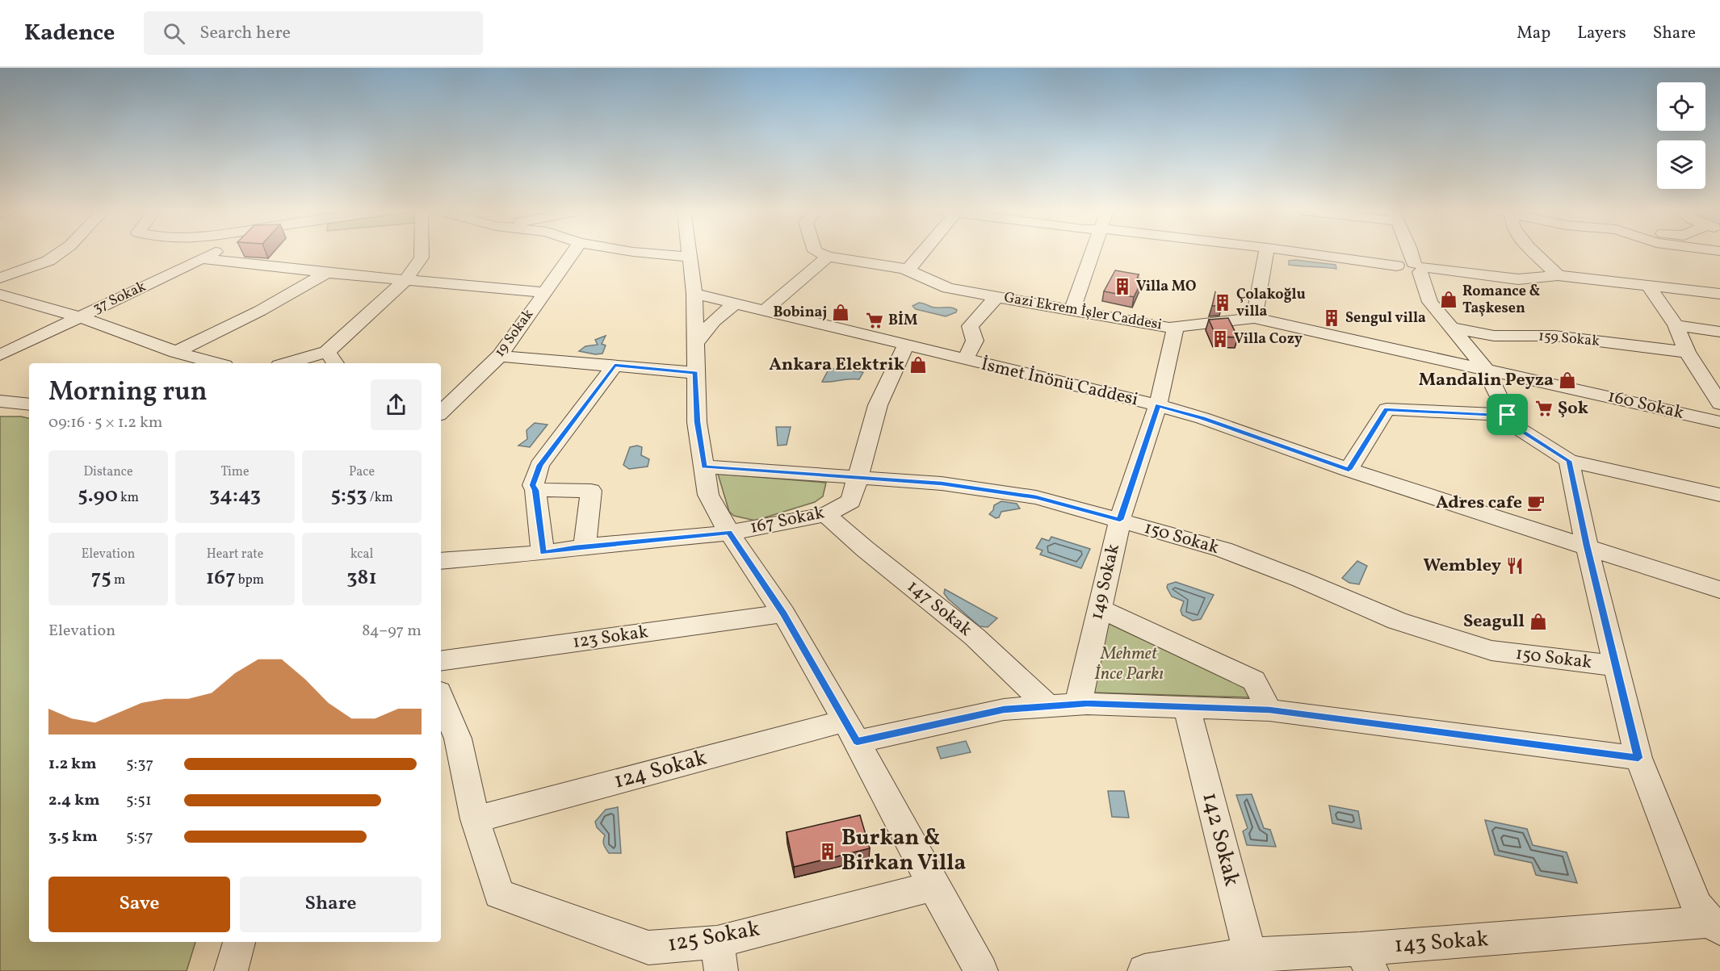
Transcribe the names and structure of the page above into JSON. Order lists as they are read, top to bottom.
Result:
{
  "streets": {
    "street": [
      "37 Sokak",
      "Gazi Ekrem İşler Caddesi",
      "19 Sokak",
      "159 Sokak",
      "İsmet İnönü Caddesi",
      "160 Sokak",
      "167 Sokak",
      "150 Sokak",
      "149 Sokak",
      "147 Sokak",
      "123 Sokak",
      "124 Sokak",
      "142 Sokak",
      "125 Sokak",
      "143 Sokak"
    ]
  },
  "crossings": [
    ["Gazi Ekrem İşler Caddesi", "160 Sokak"],
    ["Gazi Ekrem İşler Caddesi", "149 Sokak"],
    ["İsmet İnönü Caddesi", "167 Sokak"],
    ["İsmet İnönü Caddesi", "149 Sokak"],
    ["167 Sokak", "150 Sokak"],
    ["167 Sokak", "147 Sokak"],
    ["150 Sokak", "149 Sokak"],
    ["149 Sokak", "124 Sokak"],
    ["147 Sokak", "124 Sokak"],
    ["124 Sokak", "142 Sokak"],
    ["124 Sokak", "125 Sokak"],
    ["142 Sokak", "143 Sokak"]
  ],
  "parks": ["Mehmet İnce Parkı"],
  "places": {
    "building": [
      "Villa MO",
      "Çolakoğlu villa",
      "Sengul villa",
      "Villa Cozy",
      "Burkan & Birkan Villa"
    ],
    "shop": [
      "Romance & Taşkesen",
      "Bobinaj",
      "Ankara Elektrik",
      "Mandalin Peyza",
      "Seagull"
    ],
    "supermarket": ["BİM", "Şok"],
    "cafe": ["Adres cafe"],
    "restaurant": ["Wembley"]
  },
  "page": {
    "header": "Kadence",
    "search": "Search here",
    "nav": ["Map", "Layers", "Share"],
    "heading": ["Morning run", "09:16 · 5 × 1.2 km"],
    "stats": [
      ["Distance", "5.90 km"],
      ["Time", "34:43"],
      ["Pace", "5:53 /km"],
      ["Elevation", "75 m"],
      ["Heart rate", "167 bpm"],
      ["kcal", "381"]
    ],
    "chart": ["Elevation", "84–97 m"],
    "list": [
      {
        "name": "1.2 km",
        "note": "5:37"
      },
      {
        "name": "2.4 km",
        "note": "5:51"
      },
      {
        "name": "3.5 km",
        "note": "5:57"
      }
    ],
    "buttons": ["Save", "Share"]
  }
}
